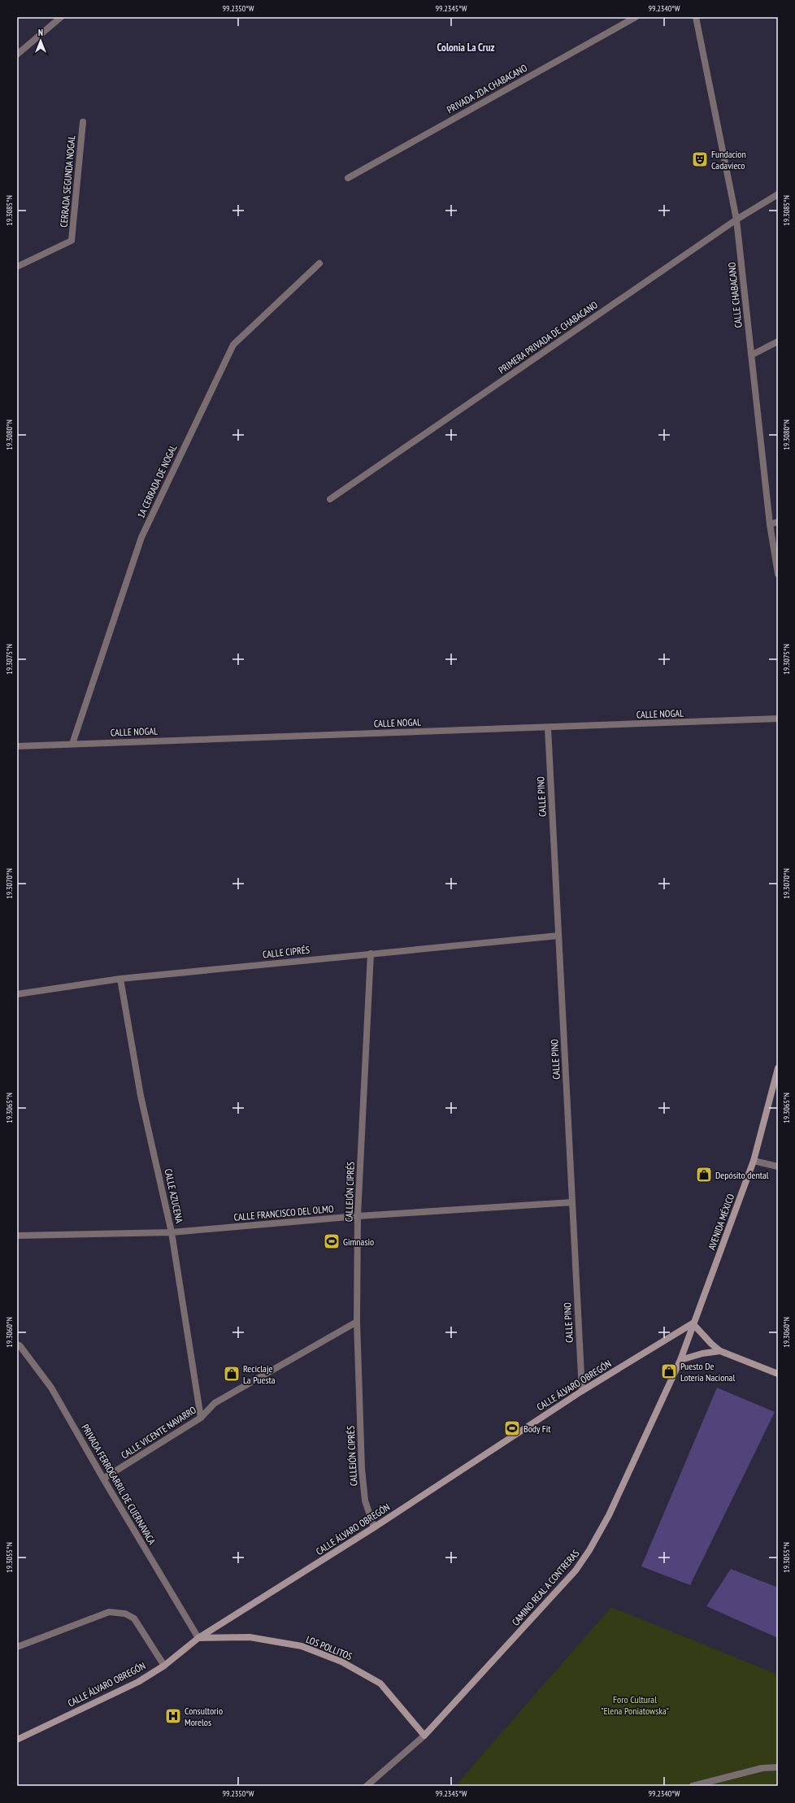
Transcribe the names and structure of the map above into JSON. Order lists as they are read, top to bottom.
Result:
{
  "streets": {
    "street": [
      "PRIVADA 2DA CHABACANO",
      "CERRADA SEGUNDA NOGAL",
      "CALLE CHABACANO",
      "PRIMERA PRIVADA DE CHABACANO",
      "1A CERRADA DE NOGAL",
      "CALLE NOGAL",
      "CALLE PINO",
      "CALLE CIPRÉS",
      "CALLEJÓN CIPRÉS",
      "CALLE AZUCENA",
      "CALLE FRANCISCO DEL OLMO",
      "AVENIDA MÉXICO",
      "CALLE ÁLVARO OBREGÓN",
      "CALLE VICENTE NAVARRO",
      "PRIVADA FERROCARRIL DE CUERNAVACA",
      "CAMINO REAL A CONTRERAS",
      "LOS POLLITOS"
    ]
  },
  "crossings": [
    ["CALLE CHABACANO", "PRIMERA PRIVADA DE CHABACANO"],
    ["1A CERRADA DE NOGAL", "CALLE NOGAL"],
    ["CALLE NOGAL", "CALLE PINO"],
    ["CALLE PINO", "CALLE CIPRÉS"],
    ["CALLE PINO", "CALLE FRANCISCO DEL OLMO"],
    ["CALLE PINO", "CALLE ÁLVARO OBREGÓN"],
    ["CALLE CIPRÉS", "CALLEJÓN CIPRÉS"],
    ["CALLE CIPRÉS", "CALLE AZUCENA"],
    ["CALLEJÓN CIPRÉS", "CALLE FRANCISCO DEL OLMO"],
    ["CALLEJÓN CIPRÉS", "CALLE ÁLVARO OBREGÓN"],
    ["CALLEJÓN CIPRÉS", "CALLE VICENTE NAVARRO"],
    ["CALLE AZUCENA", "CALLE FRANCISCO DEL OLMO"],
    ["CALLE AZUCENA", "CALLE VICENTE NAVARRO"],
    ["AVENIDA MÉXICO", "CALLE ÁLVARO OBREGÓN"],
    ["AVENIDA MÉXICO", "CAMINO REAL A CONTRERAS"],
    ["CALLE ÁLVARO OBREGÓN", "PRIVADA FERROCARRIL DE CUERNAVACA"],
    ["CALLE ÁLVARO OBREGÓN", "CAMINO REAL A CONTRERAS"],
    ["CALLE ÁLVARO OBREGÓN", "LOS POLLITOS"],
    ["CALLE VICENTE NAVARRO", "PRIVADA FERROCARRIL DE CUERNAVACA"],
    ["PRIVADA FERROCARRIL DE CUERNAVACA", "LOS POLLITOS"],
    ["CAMINO REAL A CONTRERAS", "LOS POLLITOS"]
  ],
  "districts": ["Colonia La Cruz"],
  "parks": ["Foro Cultural \"Elena Poniatowska\""],
  "places": {
    "theatre": ["Fundacion Cadavieco"],
    "shop": ["Depósito dental", "Puesto De Loteria Nacional", "Reciclaje La Puesta"],
    "sports": ["Gimnasio", "Body Fit"],
    "hospital": ["Consultorio Morelos"]
  },
  "north": "top",
  "coordinates": [
    "99.2350°W",
    "99.2345°W",
    "99.2340°W",
    "19.3085°N",
    "19.3080°N",
    "19.3075°N",
    "19.3070°N",
    "19.3065°N",
    "19.3060°N",
    "19.3055°N"
  ]
}
